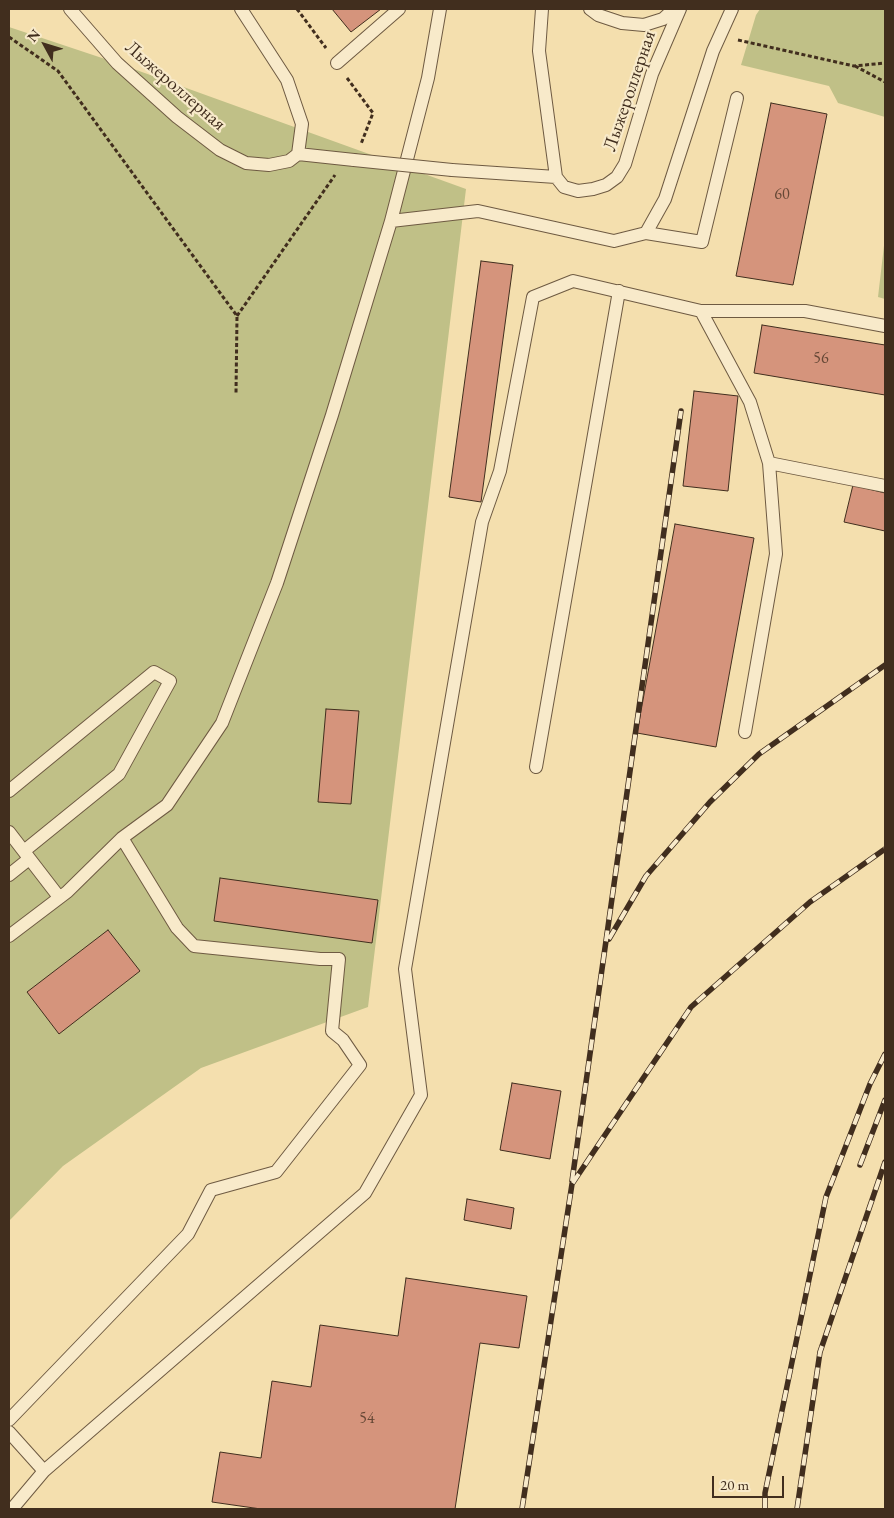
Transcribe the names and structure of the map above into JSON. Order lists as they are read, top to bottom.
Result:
{
  "streets": {
    "lane": ["Лыжероллерная"]
  },
  "house_numbers": ["60", "56", "54"],
  "scale_bar": "20 m",
  "north": "top left"
}
